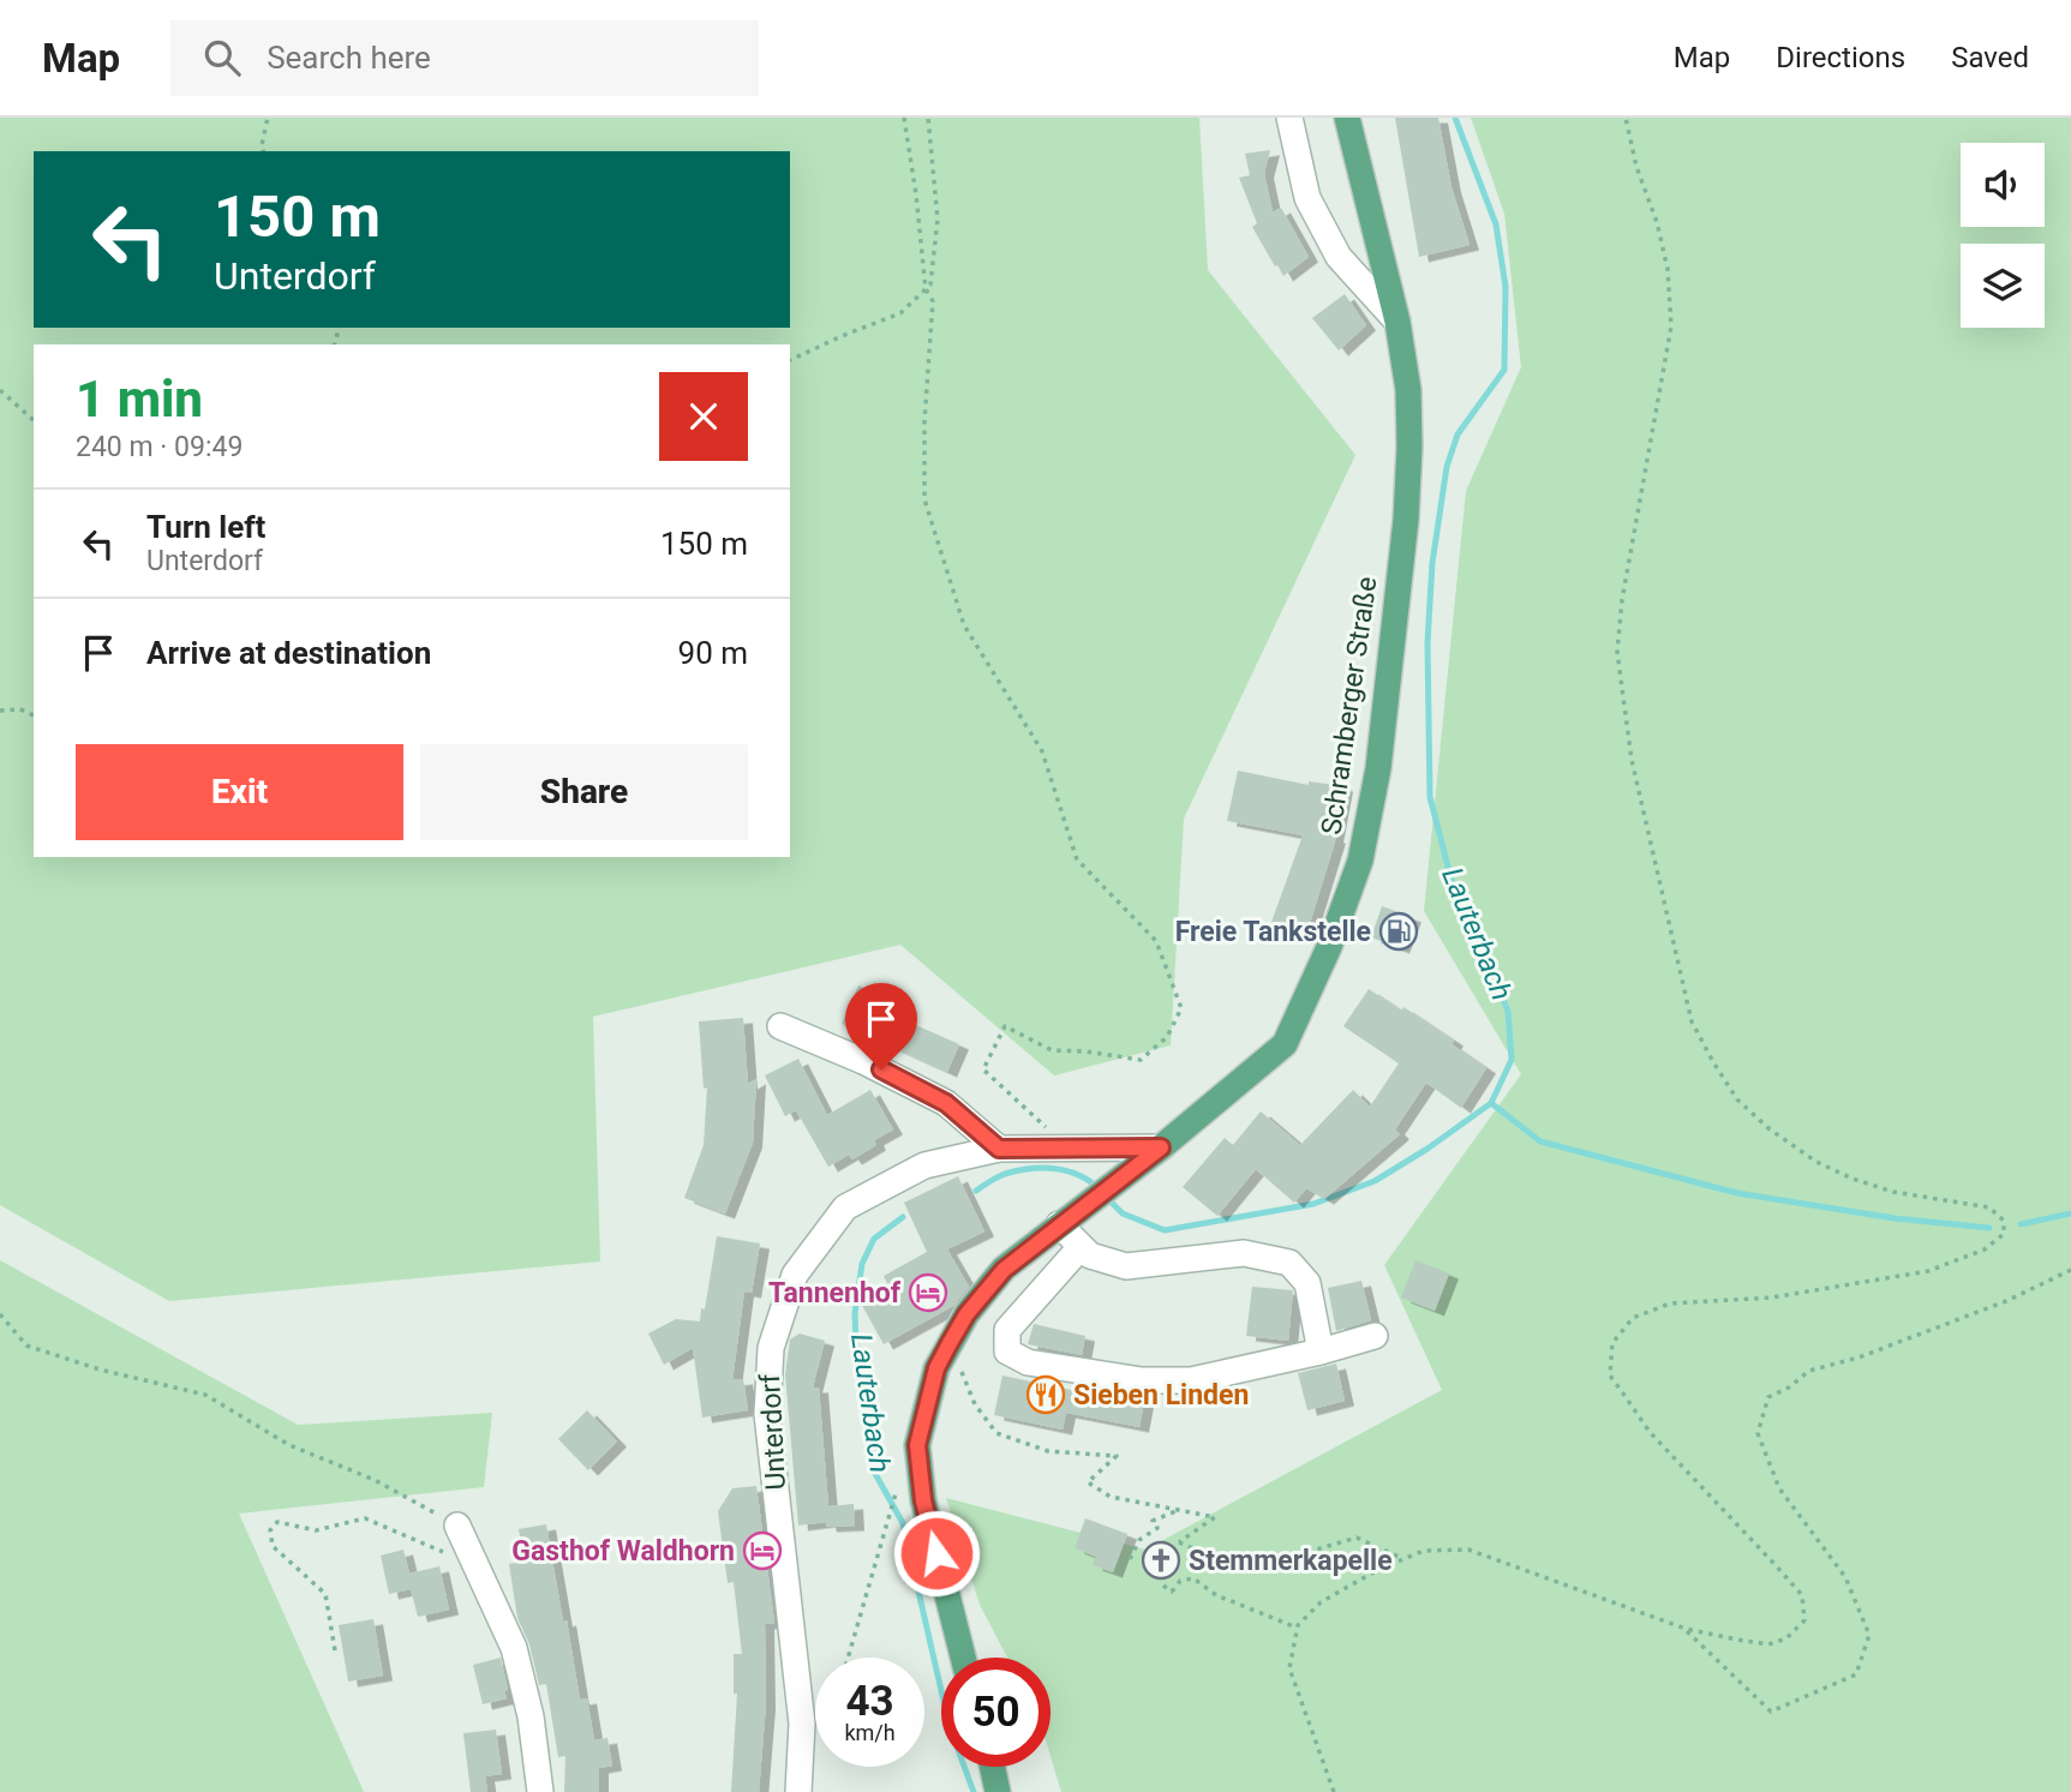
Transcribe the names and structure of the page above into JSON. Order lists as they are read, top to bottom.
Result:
{
  "streets": {
    "main road": ["Schramberger Straße"],
    "street": ["Unterdorf"]
  },
  "crossings": [
    ["Schramberger Straße", "Unterdorf"]
  ],
  "water": ["Lauterbach"],
  "places": {
    "fuel station": ["Freie Tankstelle"],
    "hotel": ["Tannenhof", "Gasthof Waldhorn"],
    "restaurant": ["Sieben Linden"],
    "church": ["Stemmerkapelle"]
  },
  "page": {
    "header": "Map",
    "search": "Search here",
    "nav": ["Map", "Directions", "Saved"],
    "turn": ["150 m", "Unterdorf"],
    "heading": ["1 min", "240 m · 09:49"],
    "list": [
      {
        "name": "Turn left",
        "note": "Unterdorf",
        "value": "150 m"
      },
      {
        "name": "Arrive at destination",
        "value": "90 m"
      }
    ],
    "buttons": ["Exit", "Share"],
    "speed": "43 km/h",
    "limit": "50"
  }
}
